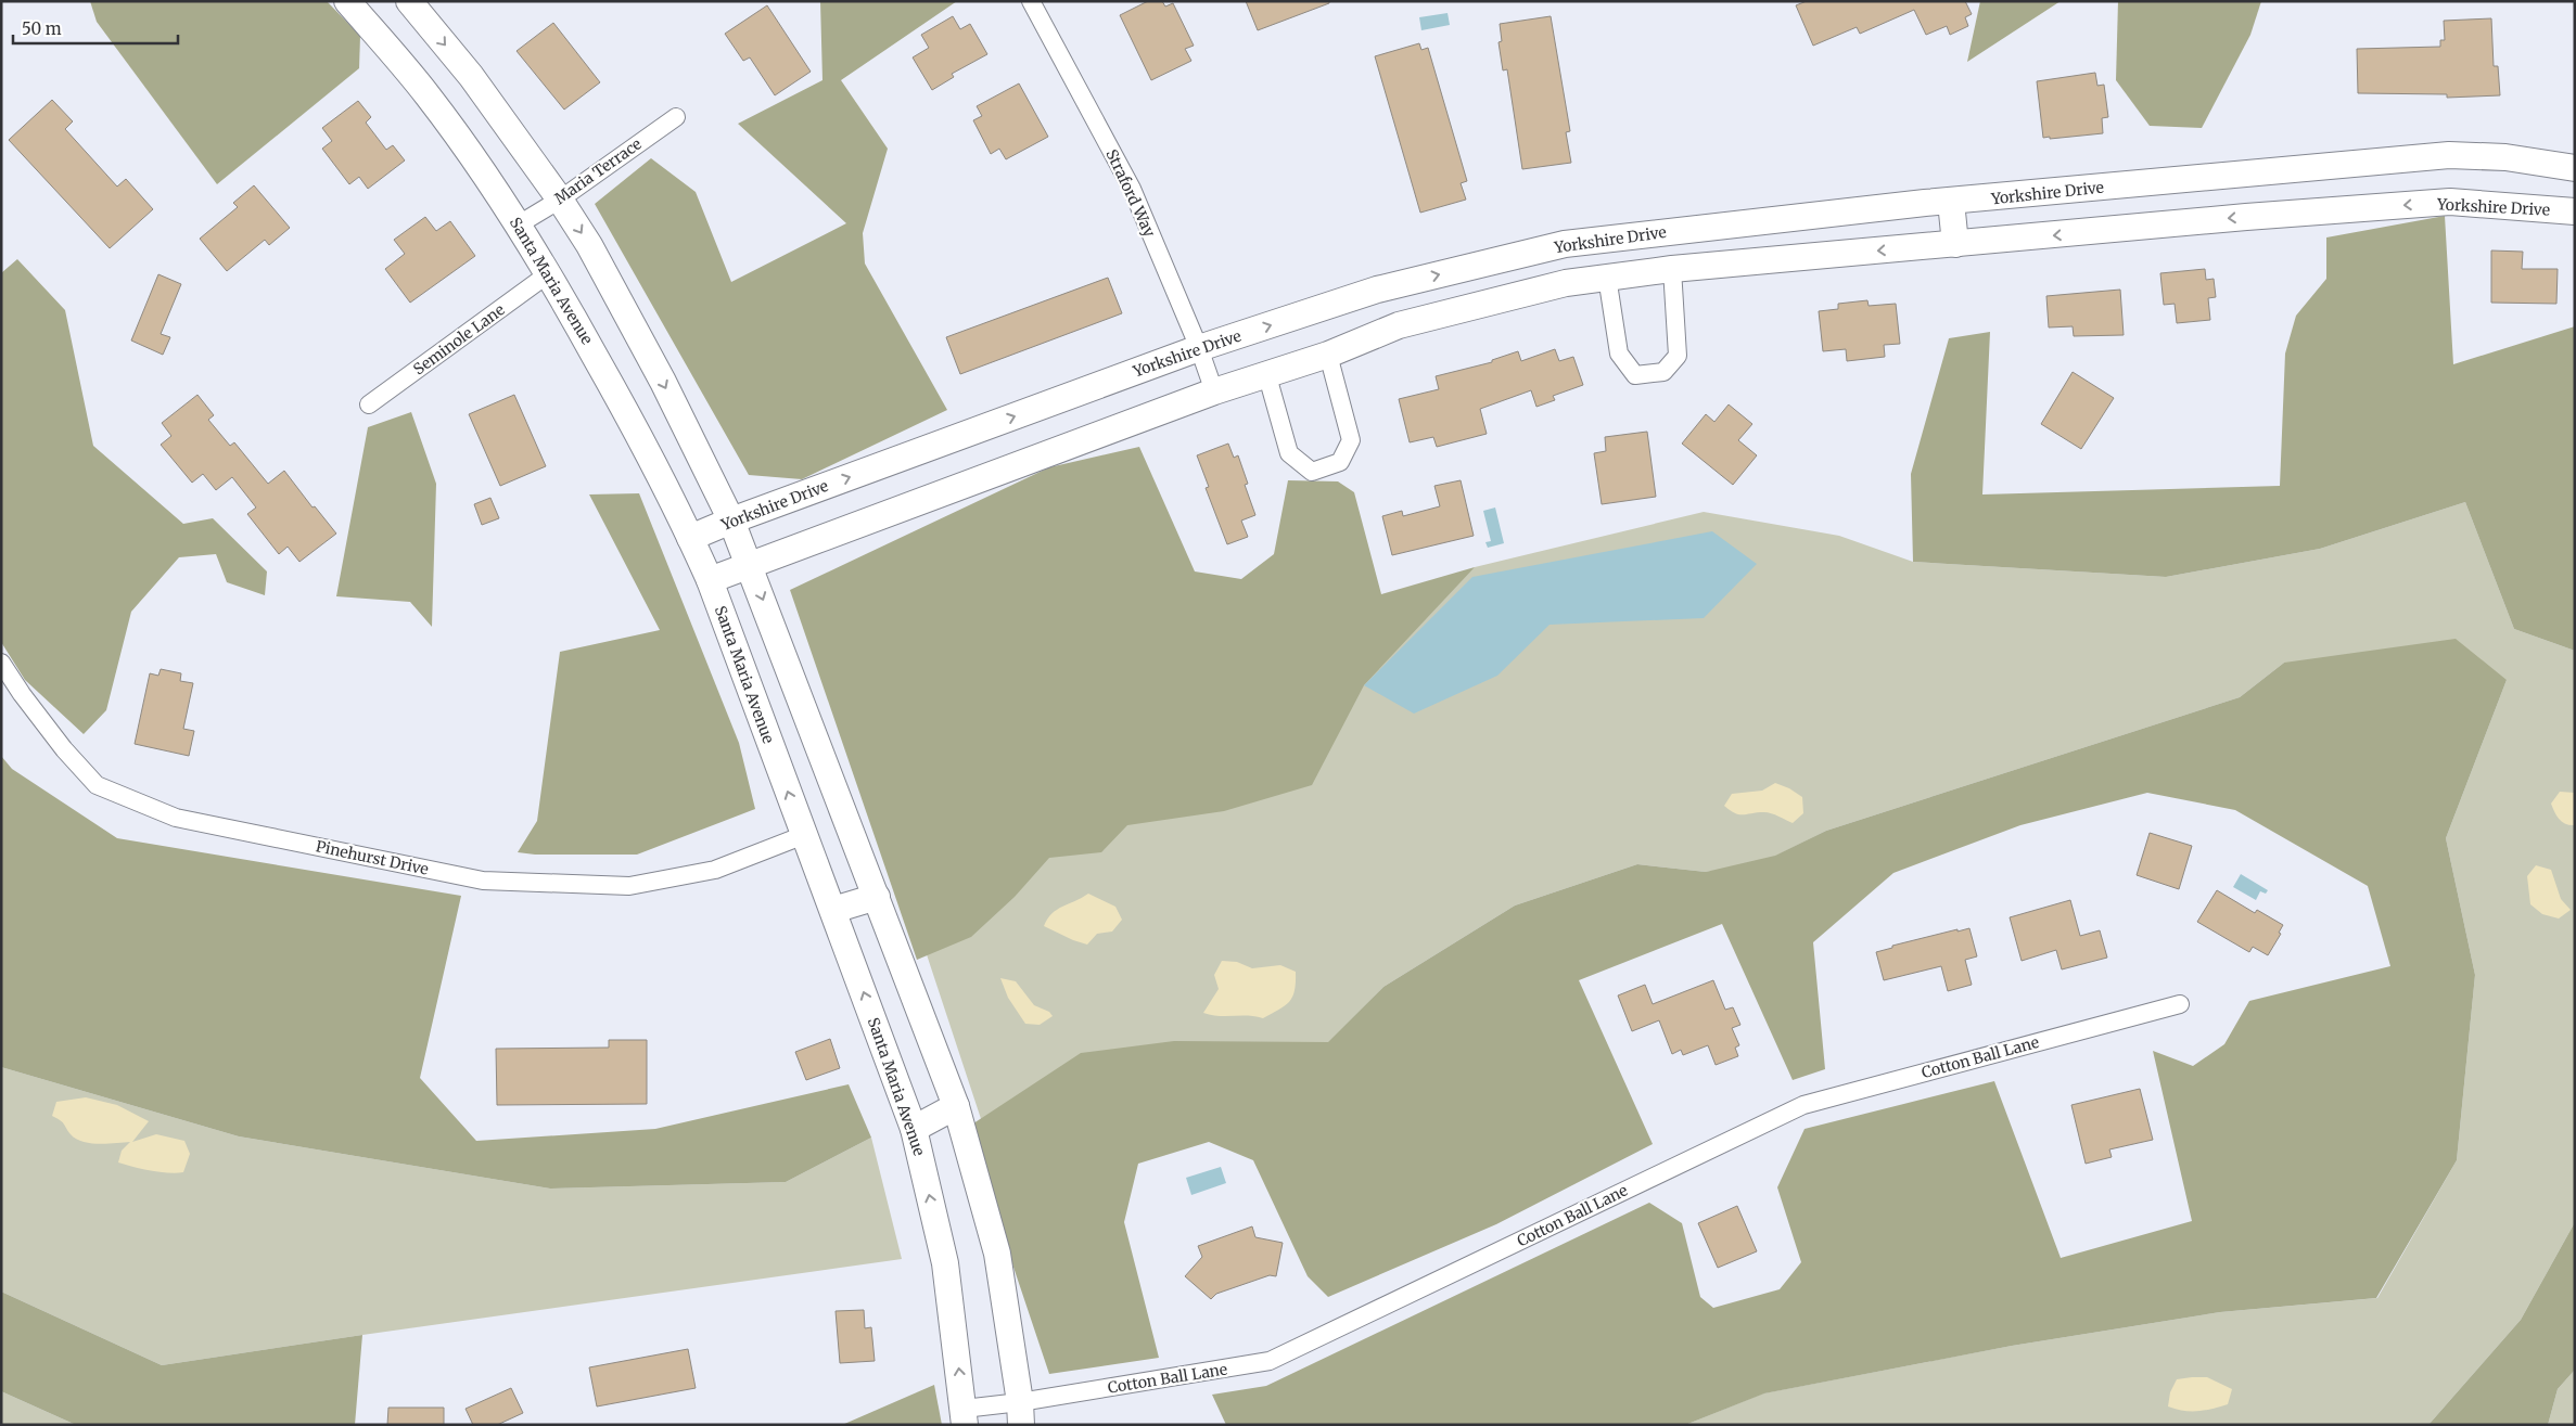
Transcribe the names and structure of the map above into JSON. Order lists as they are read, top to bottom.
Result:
{
  "streets": {
    "street": [
      "Maria Terrace",
      "Straford Way",
      "Yorkshire Drive",
      "Santa Maria Avenue",
      "Seminole Lane",
      "Pinehurst Drive",
      "Cotton Ball Lane"
    ]
  },
  "crossings": [
    ["Maria Terrace", "Santa Maria Avenue"],
    ["Straford Way", "Yorkshire Drive"],
    ["Yorkshire Drive", "Santa Maria Avenue"],
    ["Santa Maria Avenue", "Seminole Lane"],
    ["Santa Maria Avenue", "Pinehurst Drive"],
    ["Santa Maria Avenue", "Cotton Ball Lane"]
  ],
  "scale_bar": "50 m"
}
